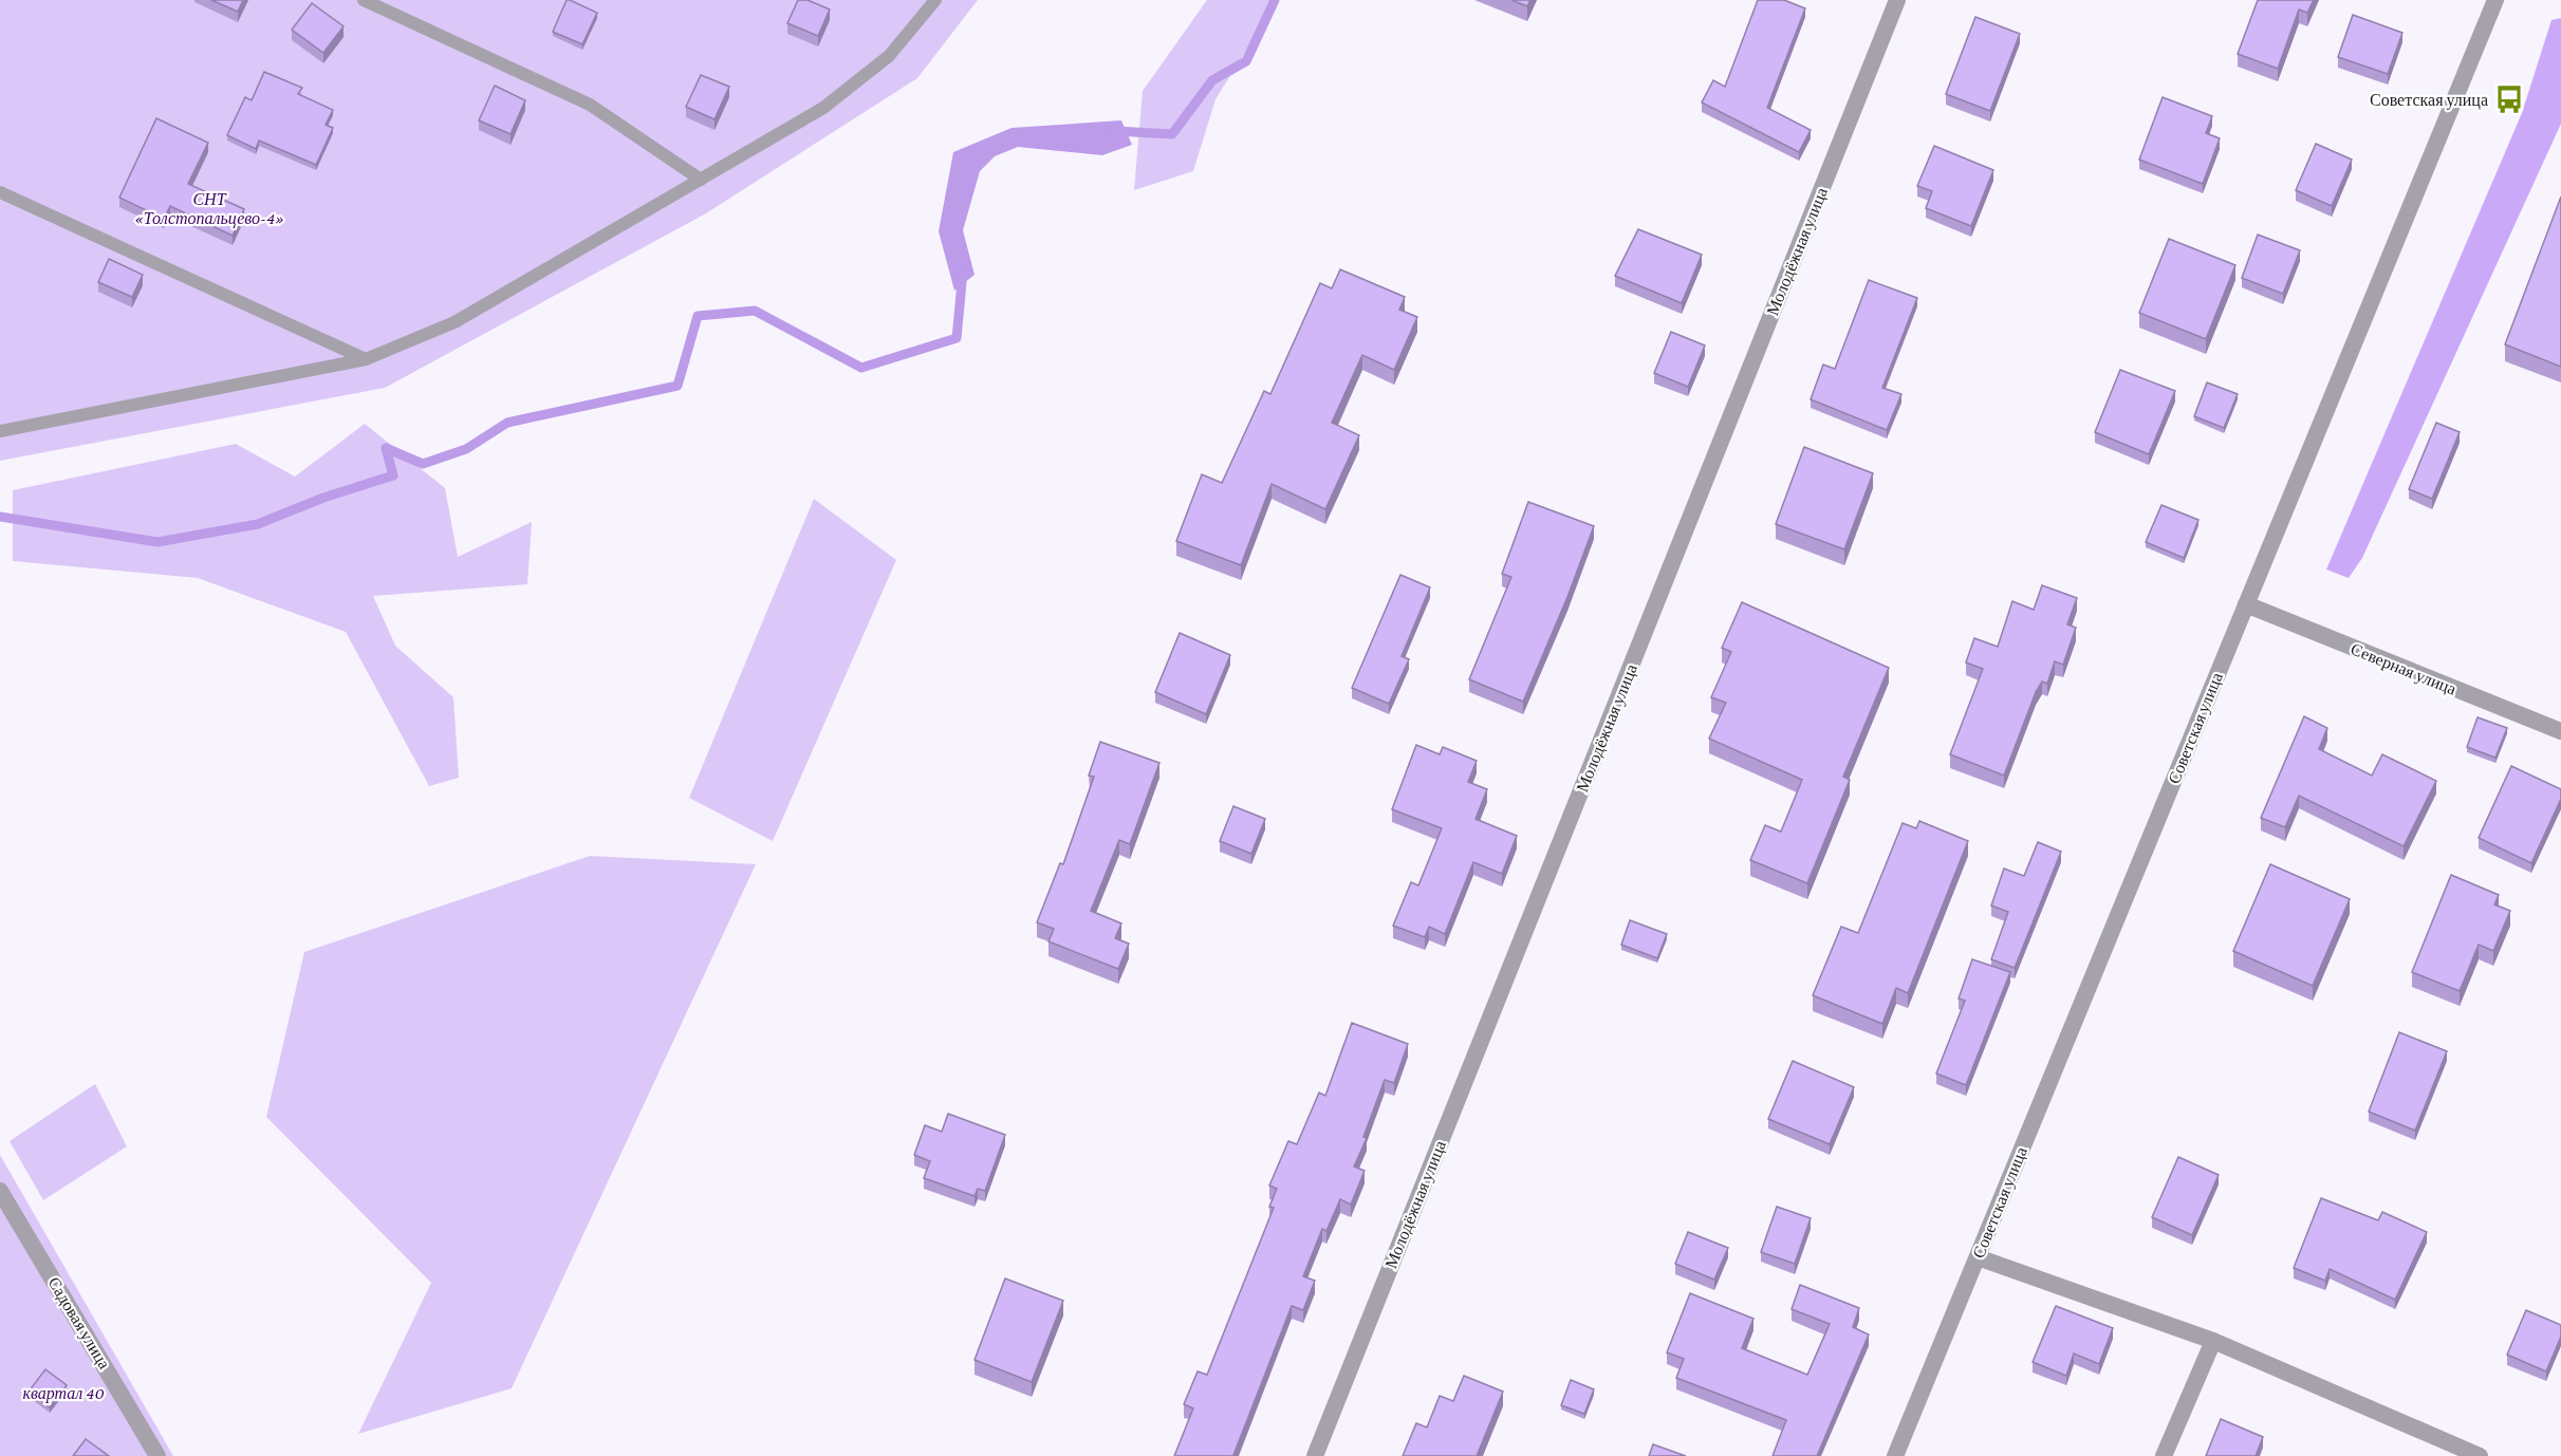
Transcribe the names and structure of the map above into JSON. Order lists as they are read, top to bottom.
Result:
{
  "streets": {
    "street": [
      "Молодёжная улица",
      "Северная улица",
      "Советская улица",
      "Садовая улица"
    ]
  },
  "crossings": [
    ["Северная улица", "Советская улица"]
  ],
  "parks": ["СНТ «Толстопальцево-4»", "квартал 40"],
  "places": {
    "bus stop": ["Советская улица"]
  }
}
